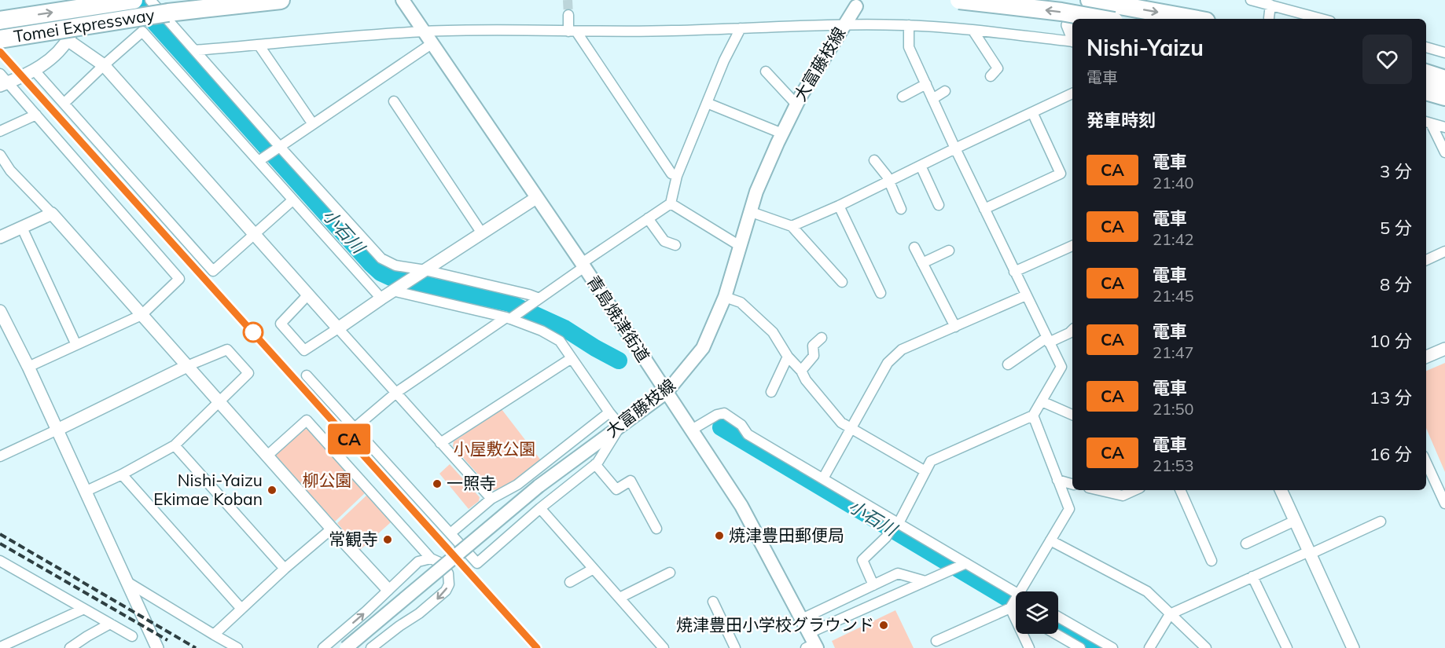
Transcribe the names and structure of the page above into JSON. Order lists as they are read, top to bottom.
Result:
{
  "streets": {
    "highway": ["Tomei Expressway"],
    "main road": ["大富藤枝線", "青島焼津街道"]
  },
  "crossings": [
    ["大富藤枝線", "青島焼津街道"]
  ],
  "water": ["小石川"],
  "parks": ["小屋敷公園", "柳公園"],
  "places": [
    "一照寺",
    "Nishi-Yaizu Ekimae Koban",
    "焼津豊田郵便局",
    "常観寺",
    "焼津豊田小学校グラウンド"
  ],
  "page": {
    "on_map": "CA",
    "heading": [
      ["Nishi-Yaizu", "電車"],
      "発車時刻"
    ],
    "list": [
      {
        "mark": "CA",
        "name": "電車",
        "note": "21:40",
        "value": "3 分"
      },
      {
        "mark": "CA",
        "name": "電車",
        "note": "21:42",
        "value": "5 分"
      },
      {
        "mark": "CA",
        "name": "電車",
        "note": "21:45",
        "value": "8 分"
      },
      {
        "mark": "CA",
        "name": "電車",
        "note": "21:47",
        "value": "10 分"
      },
      {
        "mark": "CA",
        "name": "電車",
        "note": "21:50",
        "value": "13 分"
      },
      {
        "mark": "CA",
        "name": "電車",
        "note": "21:53",
        "value": "16 分"
      }
    ]
  }
}
